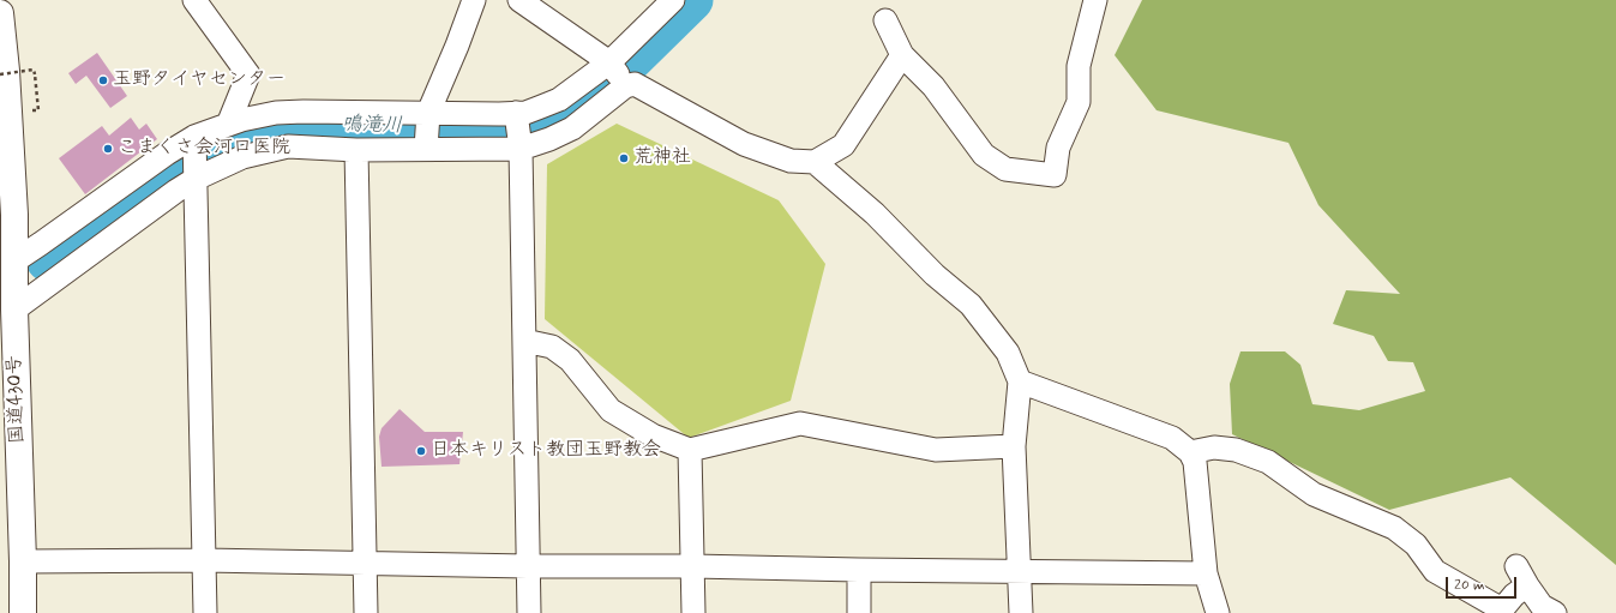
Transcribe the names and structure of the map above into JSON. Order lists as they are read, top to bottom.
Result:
{
  "streets": {
    "highway": ["国道430号"]
  },
  "water": ["鳴滝川"],
  "places": [
    "玉野タイヤセンター",
    "こまくさ会河口医院",
    "荒神社",
    "日本キリスト教団玉野教会"
  ],
  "scale_bar": "20 m"
}
